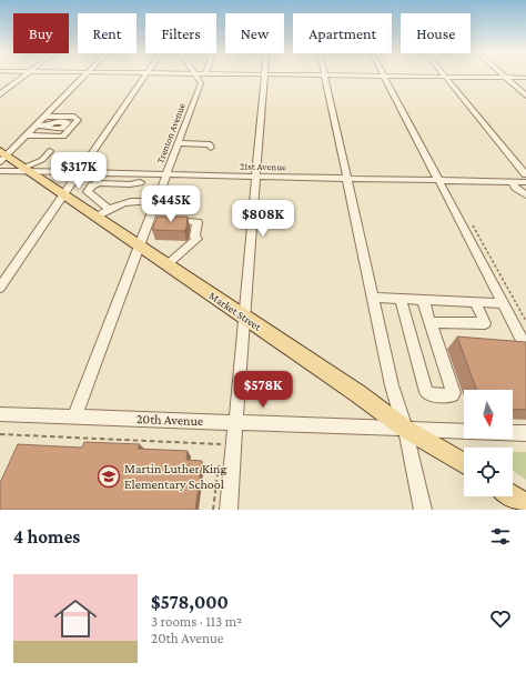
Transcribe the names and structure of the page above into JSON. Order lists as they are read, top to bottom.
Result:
{
  "streets": {
    "main road": ["Market Street"],
    "street": ["Trenton Avenue", "21st Avenue", "20th Avenue"]
  },
  "crossings": [
    ["Trenton Avenue", "21st Avenue"],
    ["Trenton Avenue", "Market Street"],
    ["Trenton Avenue", "20th Avenue"],
    ["21st Avenue", "Market Street"],
    ["Market Street", "20th Avenue"]
  ],
  "places": {
    "school or university": ["Martin Luther King Elementary School"]
  },
  "north": "bottom",
  "page": {
    "chip": [
      "Buy",
      "Rent",
      "Filters",
      "New",
      "Apartment",
      "House"
    ],
    "price": [
      "$317K",
      "$445K",
      "$808K",
      "$578K"
    ],
    "heading": "4 homes",
    "list": [
      {
        "name": "$578,000",
        "note": "3 rooms · 113 m² · 20th Avenue"
      }
    ]
  }
}
